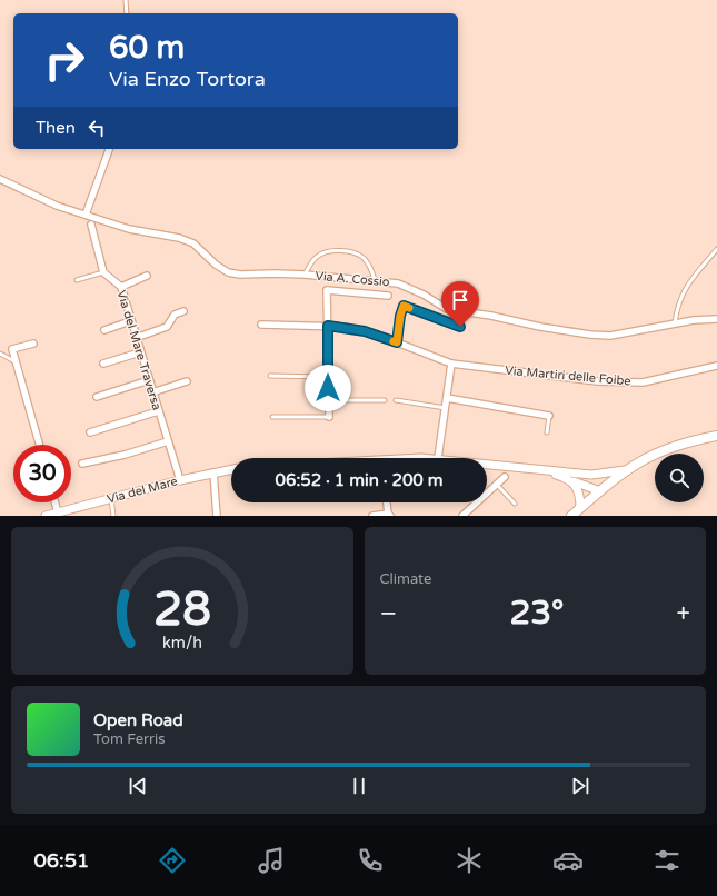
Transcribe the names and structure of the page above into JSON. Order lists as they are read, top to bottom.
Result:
{
  "streets": {
    "street": [
      "Via A. Cossio",
      "Via del Mare Traversa",
      "Via Martiri delle Foibe",
      "Via del Mare"
    ]
  },
  "crossings": [
    ["Via del Mare Traversa", "Via del Mare"]
  ],
  "page": {
    "turn": ["60 m", "Via Enzo Tortora"],
    "then": "Then",
    "limit": "30",
    "trip": "06:52 · 1 min · 200 m",
    "tile": "Climate",
    "heat": ["−", "23°", "+"],
    "song": ["Open Road", "Tom Ferris"],
    "tabs": "06:51",
    "gauge": ["28", "km/h"]
  }
}
